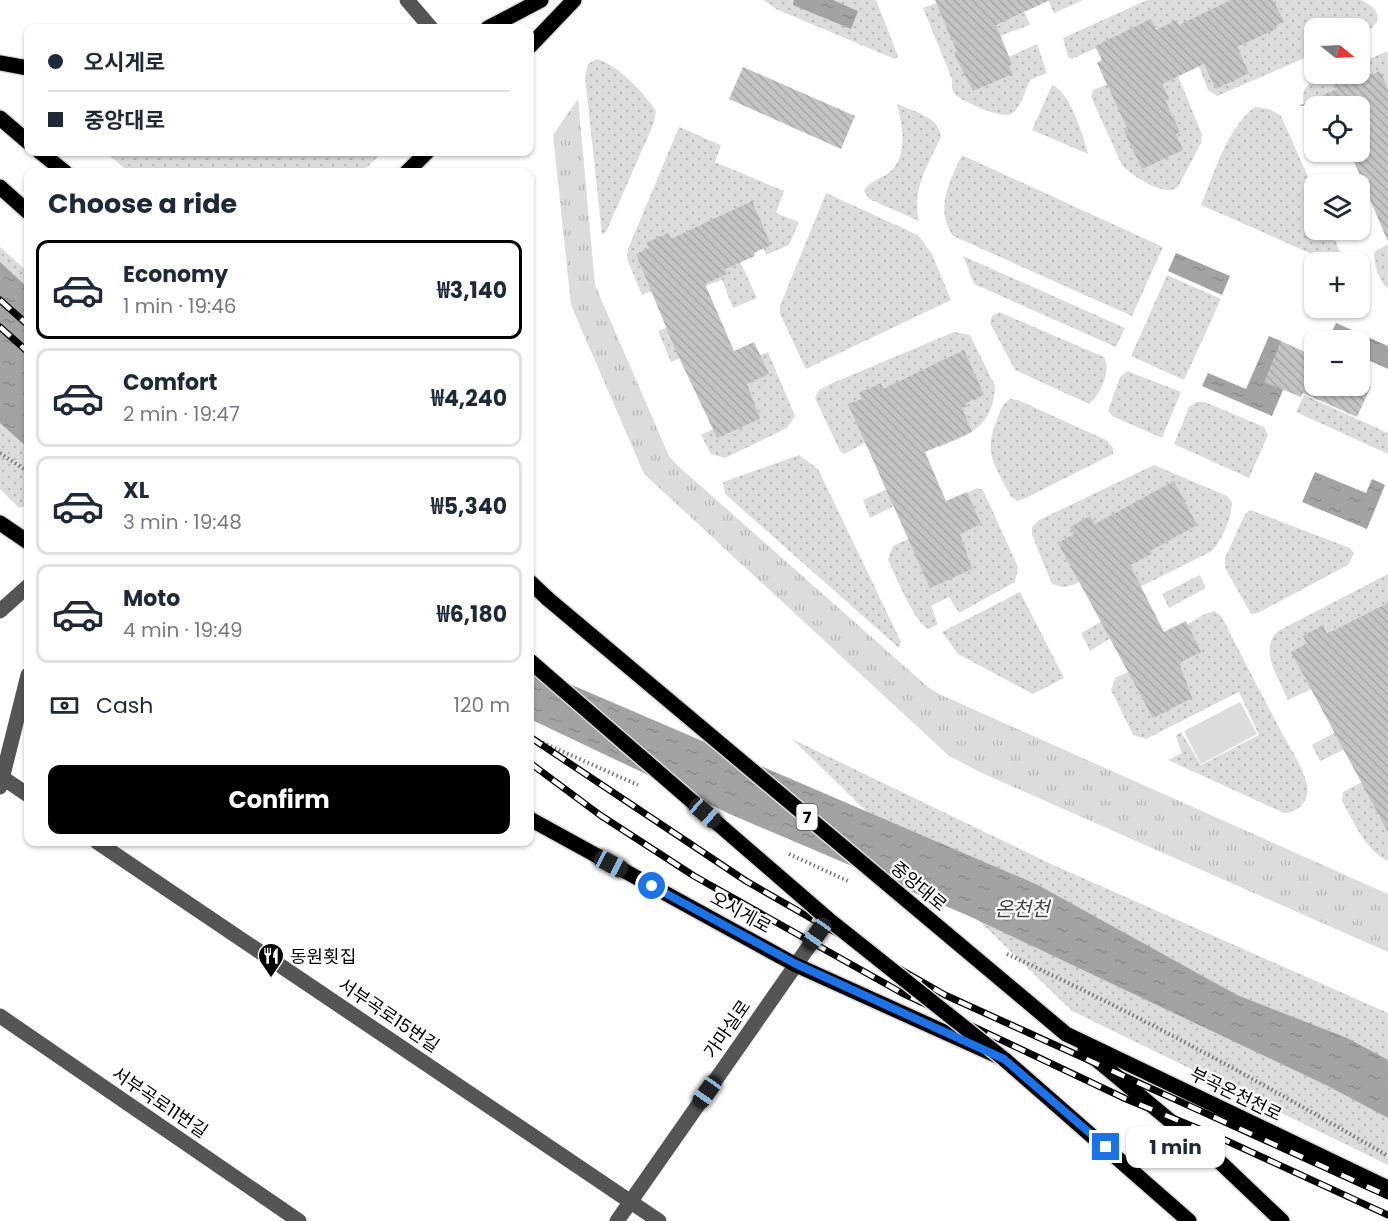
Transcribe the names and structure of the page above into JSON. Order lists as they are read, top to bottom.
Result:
{
  "streets": {
    "main road": [
      "7",
      "중앙대로",
      "오시게로",
      "부곡온천천로"
    ],
    "street": ["서부곡로15번길", "가마실로", "서부곡로11번길"]
  },
  "crossings": [
    ["중앙대로", "부곡온천천로"],
    ["오시게로", "가마실로"],
    ["서부곡로15번길", "가마실로"]
  ],
  "water": ["온천천"],
  "places": {
    "restaurant": ["동원횟집"]
  },
  "north": "right",
  "page": {
    "map_buttons": ["+", "−"],
    "banner": ["오시게로", "중앙대로"],
    "heading": "Choose a ride",
    "list": [
      {
        "name": "Economy",
        "note": "1 min · 19:46",
        "value": "₩3,140"
      },
      {
        "name": "Comfort",
        "note": "2 min · 19:47",
        "value": "₩4,240"
      },
      {
        "name": "XL",
        "note": "3 min · 19:48",
        "value": "₩5,340"
      },
      {
        "name": "Moto",
        "note": "4 min · 19:49",
        "value": "₩6,180"
      }
    ],
    "pay": ["Cash", "120 m"],
    "buttons": "Confirm",
    "bubble": "1 min"
  }
}
